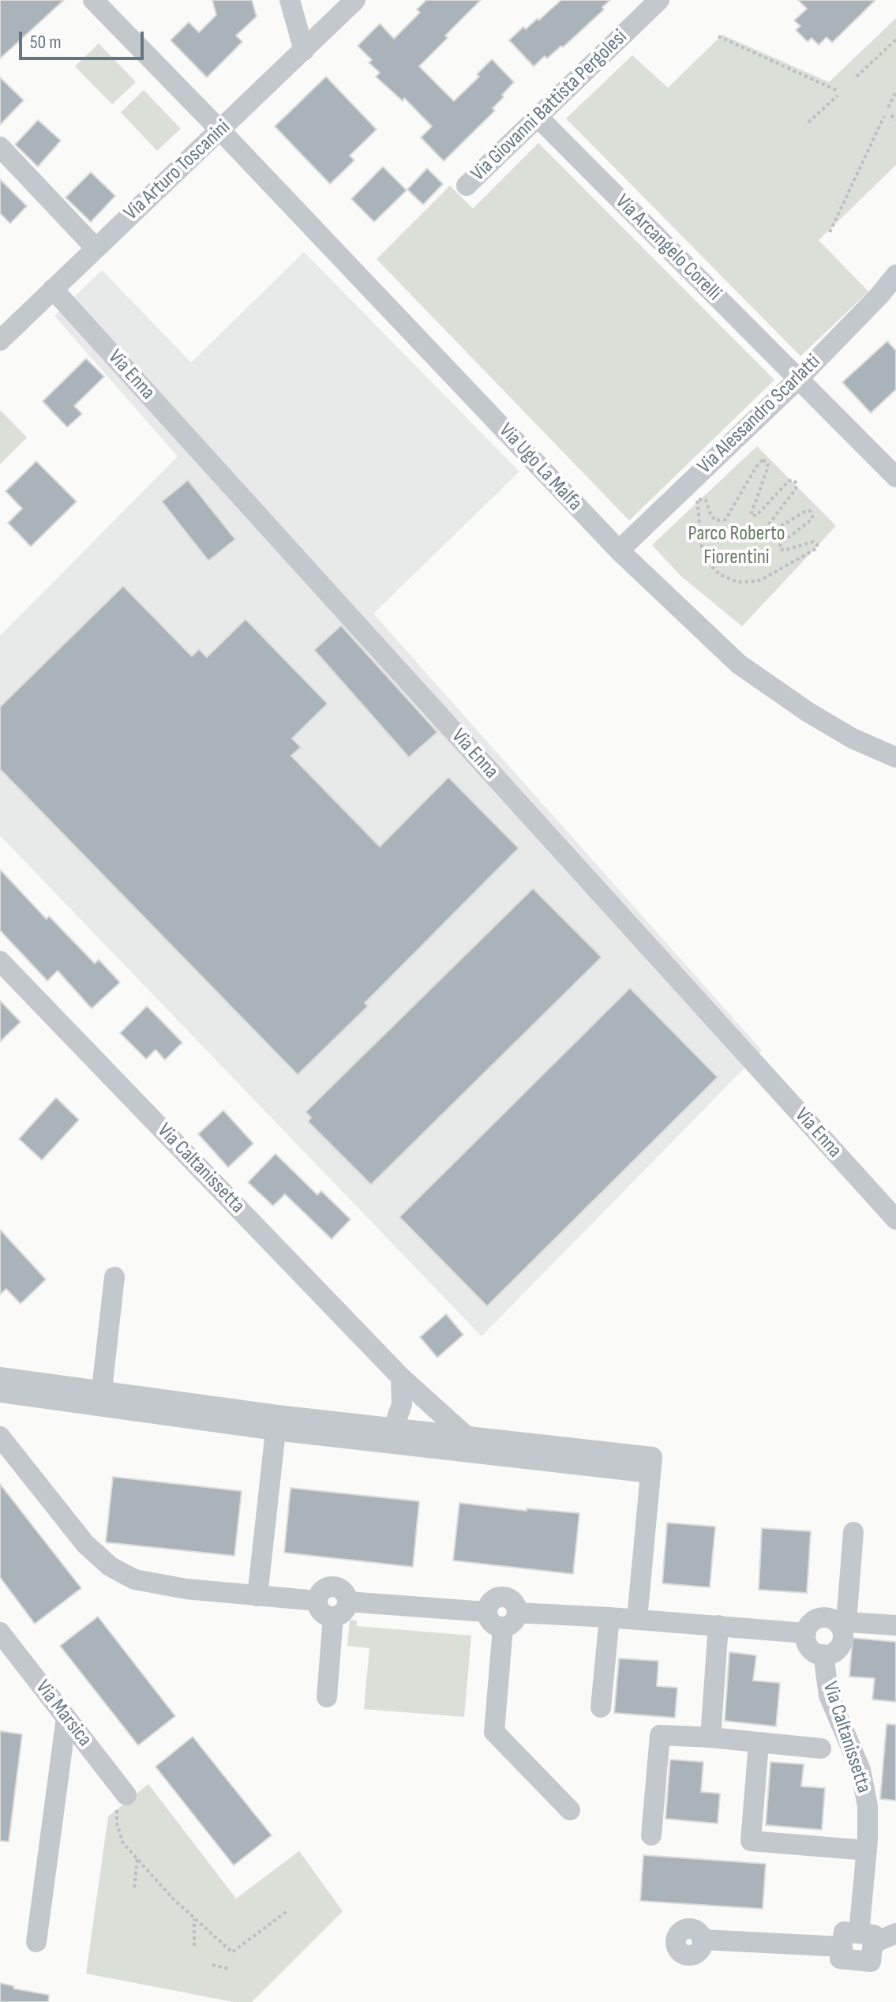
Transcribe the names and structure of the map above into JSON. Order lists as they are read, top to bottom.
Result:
{
  "streets": {
    "street": [
      "Via Giovanni Battista Pergolesi",
      "Via Arturo Toscanini",
      "Via Arcangelo Corelli",
      "Via Enna",
      "Via Alessandro Scarlatti",
      "Via Ugo La Malfa",
      "Via Caltanissetta",
      "Via Marsica"
    ]
  },
  "crossings": [
    ["Via Giovanni Battista Pergolesi", "Via Arcangelo Corelli"],
    ["Via Arturo Toscanini", "Via Enna"],
    ["Via Arturo Toscanini", "Via Ugo La Malfa"],
    ["Via Arcangelo Corelli", "Via Alessandro Scarlatti"],
    ["Via Alessandro Scarlatti", "Via Ugo La Malfa"]
  ],
  "parks": ["Parco Roberto Fiorentini"],
  "scale_bar": "50 m"
}
